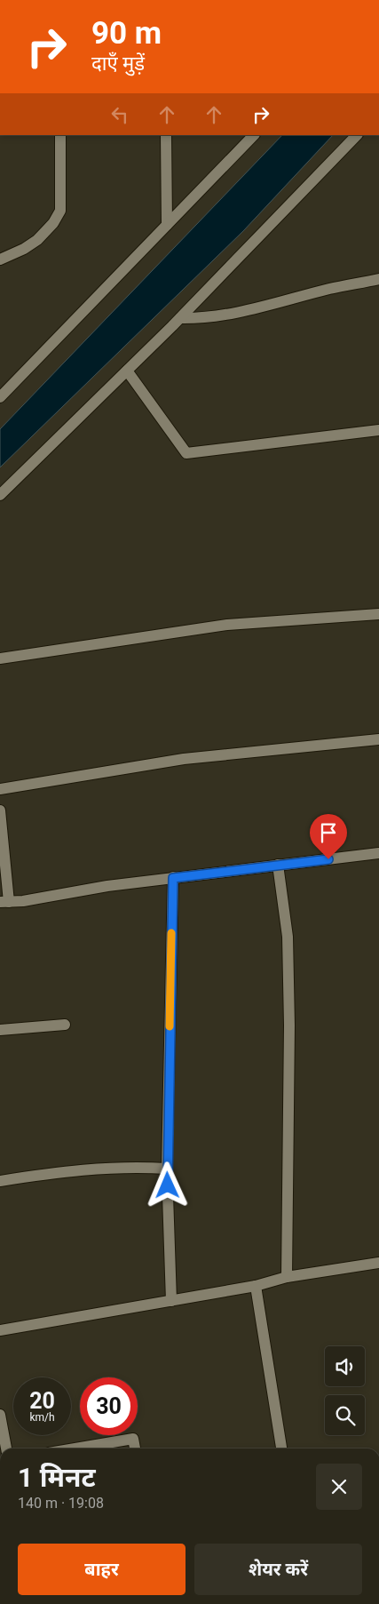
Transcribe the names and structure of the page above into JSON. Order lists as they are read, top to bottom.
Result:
{
  "page": {
    "turn": ["90 m", "दाएँ मुड़ें"],
    "speed": "20 km/h",
    "limit": "30",
    "heading": ["1 मिनट", "140 m · 19:08"],
    "buttons": ["बाहर", "शेयर करें"]
  }
}
